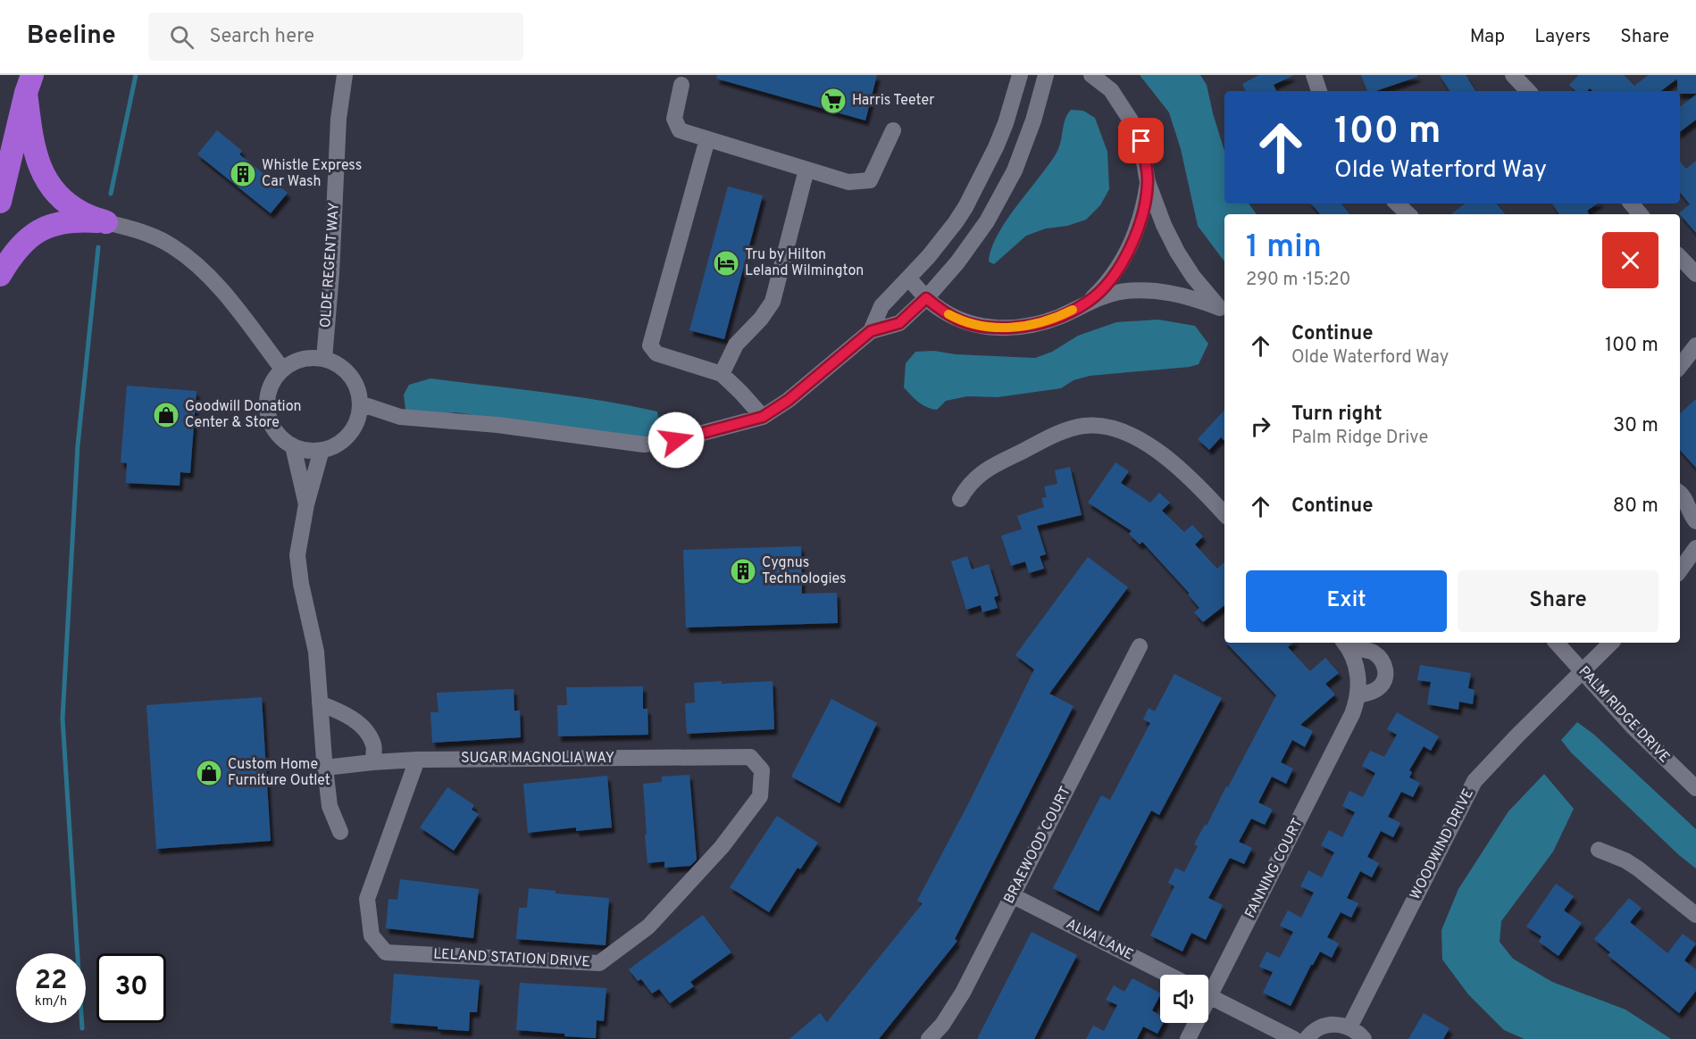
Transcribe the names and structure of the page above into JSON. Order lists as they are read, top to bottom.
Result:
{
  "streets": {
    "street": [
      "OLDE REGENT WAY",
      "PALM RIDGE DRIVE",
      "SUGAR MAGNOLIA WAY",
      "WOODWIND DRIVE",
      "BRAEWOOD COURT",
      "FANNING COURT",
      "ALVA LANE",
      "LELAND STATION DRIVE"
    ]
  },
  "crossings": [
    ["PALM RIDGE DRIVE", "WOODWIND DRIVE"],
    ["SUGAR MAGNOLIA WAY", "LELAND STATION DRIVE"],
    ["BRAEWOOD COURT", "ALVA LANE"]
  ],
  "places": {
    "supermarket": ["Harris Teeter"],
    "building": ["Whistle Express Car Wash", "Cygnus Technologies"],
    "hotel": ["Tru by Hilton Leland Wilmington"],
    "shop": ["Goodwill Donation Center & Store", "Custom Home Furniture Outlet"]
  },
  "page": {
    "header": "Beeline",
    "search": "Search here",
    "nav": ["Map", "Layers", "Share"],
    "turn": ["100 m", "Olde Waterford Way"],
    "heading": ["1 min", "290 m · 15:20"],
    "list": [
      {
        "name": "Continue",
        "note": "Olde Waterford Way",
        "value": "100 m"
      },
      {
        "name": "Turn right",
        "note": "Palm Ridge Drive",
        "value": "30 m"
      },
      {
        "name": "Continue",
        "value": "80 m"
      }
    ],
    "buttons": ["Exit", "Share"],
    "speed": "22 km/h",
    "limit": "30"
  }
}
